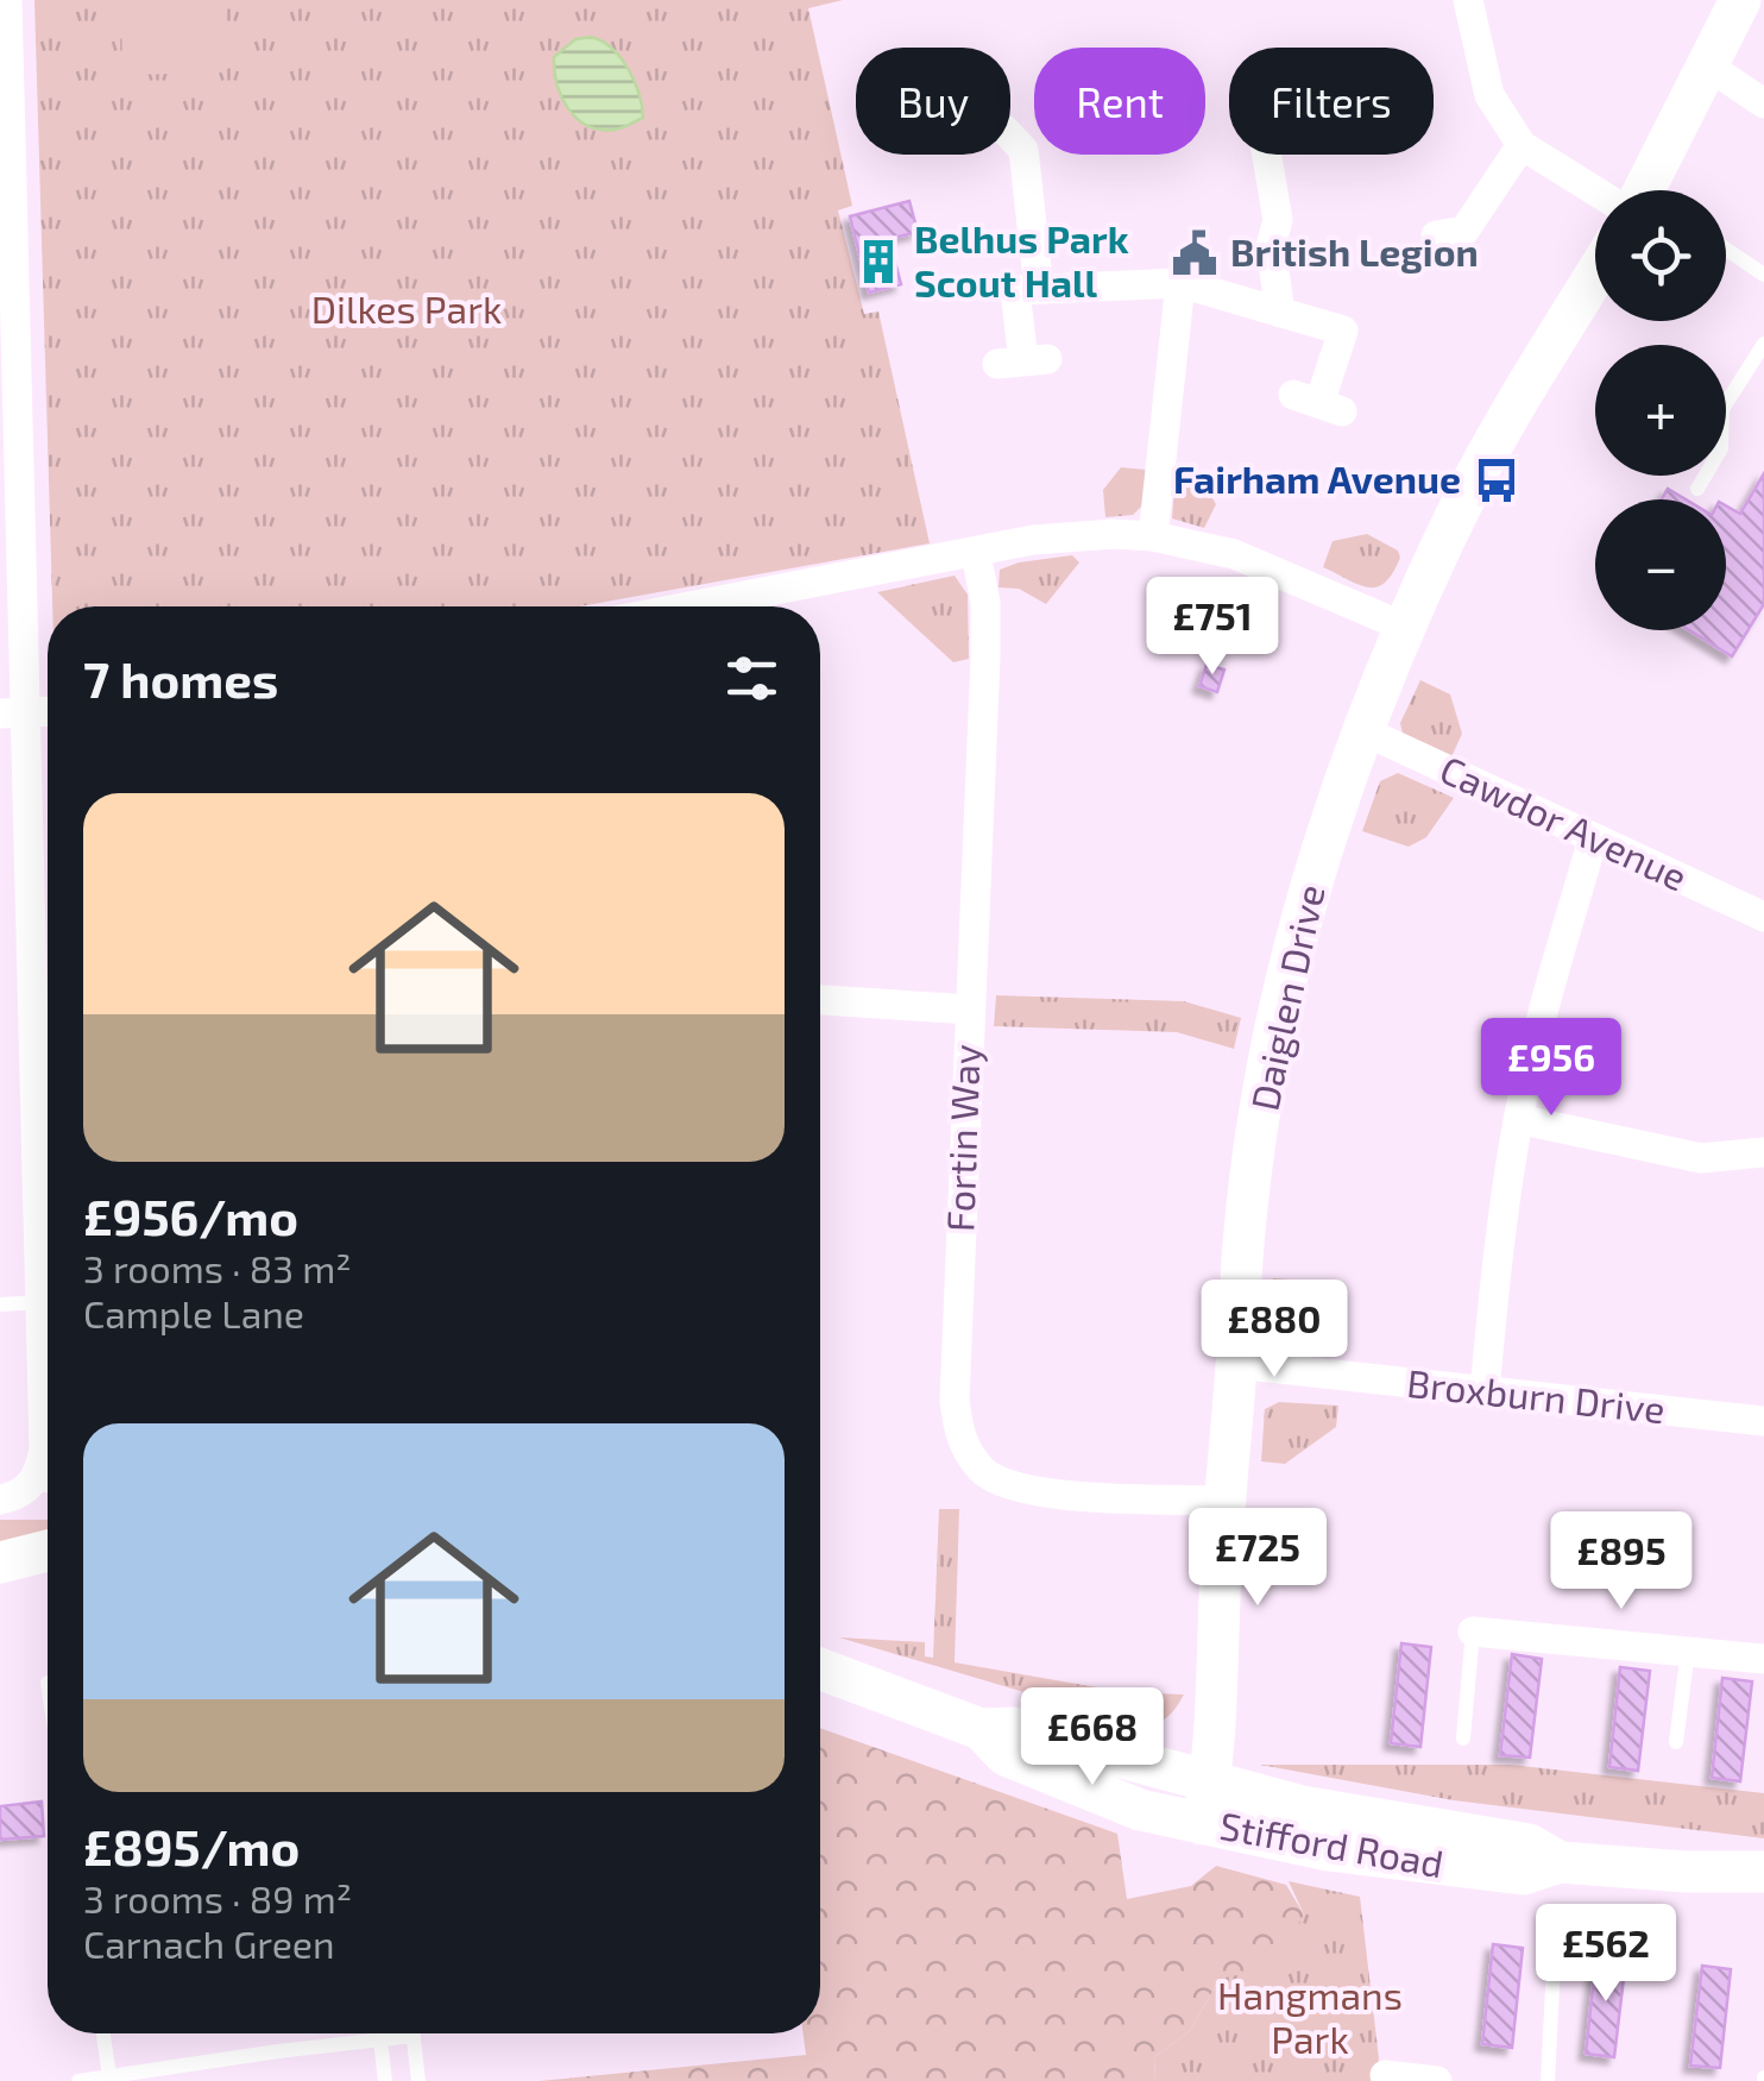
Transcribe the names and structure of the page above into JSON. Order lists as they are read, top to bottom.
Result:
{
  "streets": {
    "street": [
      "Cawdor Avenue",
      "Daiglen Drive",
      "Fortin Way",
      "Broxburn Drive",
      "Stifford Road"
    ]
  },
  "crossings": [
    ["Cawdor Avenue", "Daiglen Drive"],
    ["Daiglen Drive", "Fortin Way"],
    ["Daiglen Drive", "Broxburn Drive"],
    ["Daiglen Drive", "Stifford Road"]
  ],
  "parks": ["Dilkes Park", "Hangmans Park"],
  "places": {
    "public building": ["British Legion"],
    "building": ["Belhus Park Scout Hall"],
    "bus stop": ["Fairham Avenue"]
  },
  "page": {
    "chip": ["Buy", "Rent", "Filters"],
    "map_buttons": ["+", "−"],
    "price": [
      "£751",
      "£956",
      "£880",
      "£725",
      "£895",
      "£668",
      "£562"
    ],
    "heading": "7 homes",
    "list": [
      {
        "name": "£956/mo",
        "note": "3 rooms · 83 m² · Cample Lane"
      },
      {
        "name": "£895/mo",
        "note": "3 rooms · 89 m² · Carnach Green"
      }
    ]
  }
}
